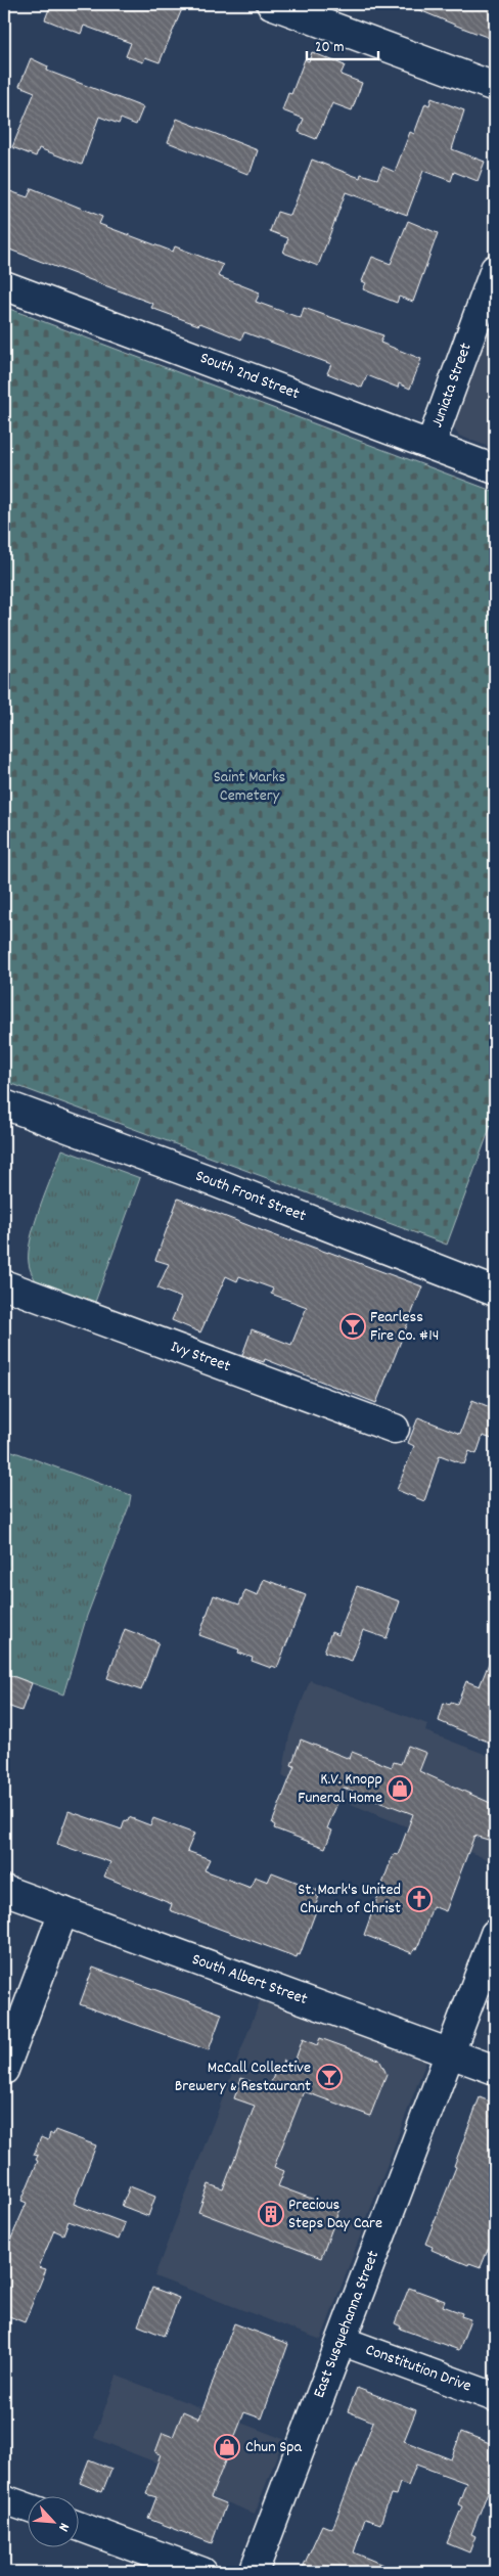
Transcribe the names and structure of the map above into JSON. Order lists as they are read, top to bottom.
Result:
{
  "streets": {
    "street": [
      "South 2nd Street",
      "Juniata Street",
      "South Front Street",
      "Ivy Street",
      "South Albert Street",
      "East Susquehanna Street",
      "Constitution Drive"
    ]
  },
  "crossings": [
    ["South 2nd Street", "Juniata Street"],
    ["South Albert Street", "East Susquehanna Street"],
    ["East Susquehanna Street", "Constitution Drive"]
  ],
  "parks": ["Saint Marks Cemetery"],
  "places": {
    "bar": ["Fearless Fire Co. #14", "McCall Collective Brewery & Restaurant"],
    "shop": ["K.V. Knopp Funeral Home", "Chun Spa"],
    "church": ["St. Mark's United Church of Christ"],
    "building": ["Precious Steps Day Care"]
  },
  "scale_bar": "20 m",
  "north": "bottom right"
}
